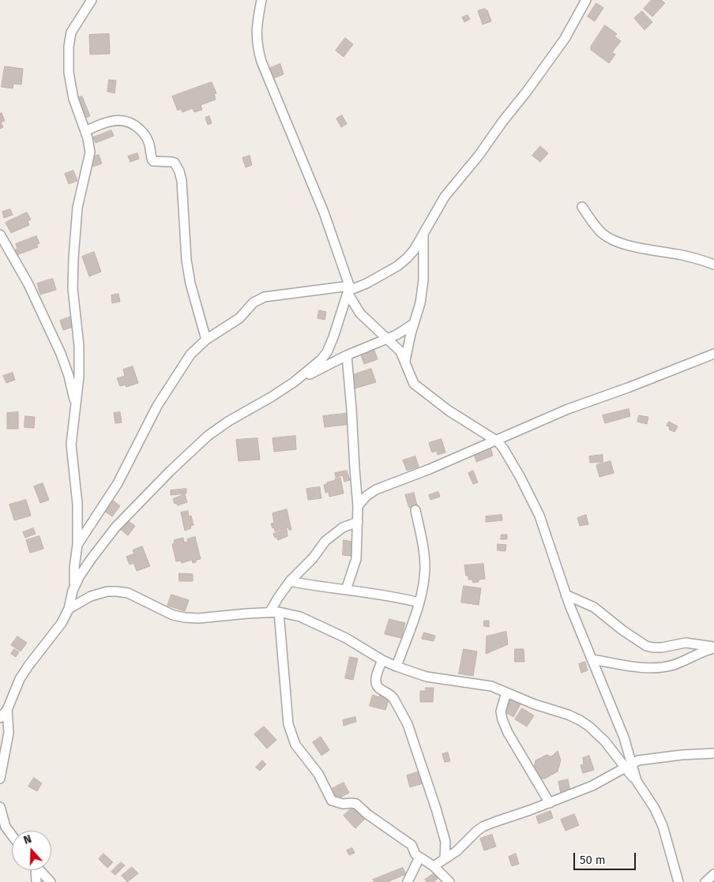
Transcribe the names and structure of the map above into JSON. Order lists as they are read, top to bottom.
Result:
{
  "scale_bar": "50 m",
  "north": "top"
}
